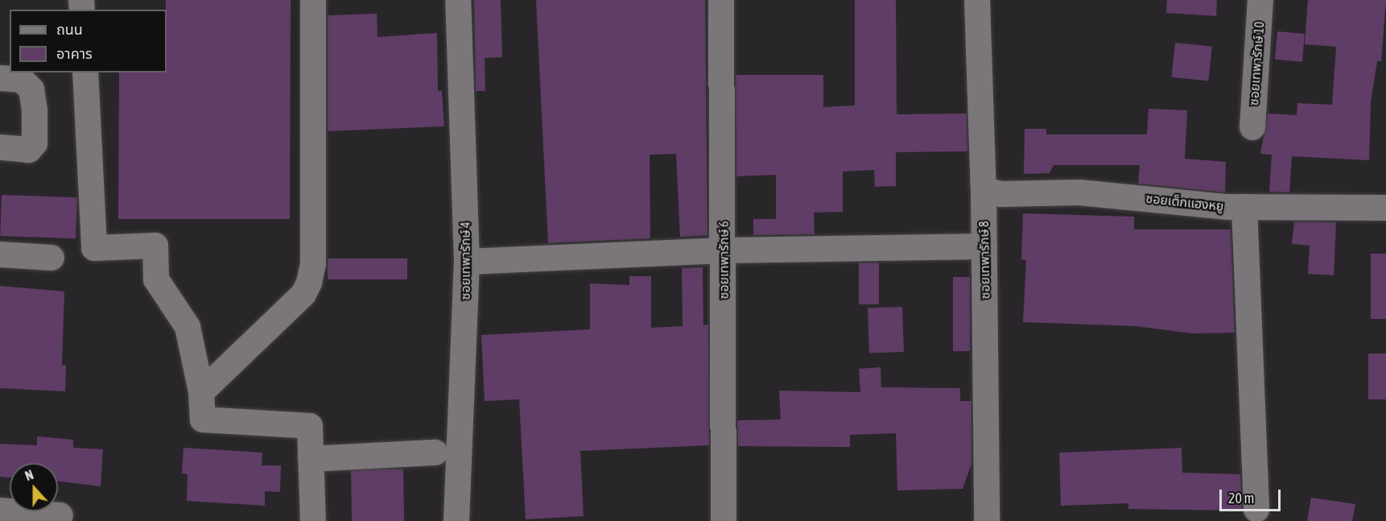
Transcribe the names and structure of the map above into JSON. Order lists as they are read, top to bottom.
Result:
{
  "streets": {
    "street": [
      "ซอยเทพารักษ์ 10",
      "ซอยเต็กแฮงหยู",
      "ซอยเทพารักษ์ 6",
      "ซอยเทพารักษ์ 8",
      "ซอยเทพารักษ์ 4"
    ]
  },
  "crossings": [
    ["ซอยเต็กแฮงหยู", "ซอยเทพารักษ์ 8"]
  ],
  "legend": ["ถนน", "อาคาร"],
  "scale_bar": "20 m",
  "north": "top"
}
